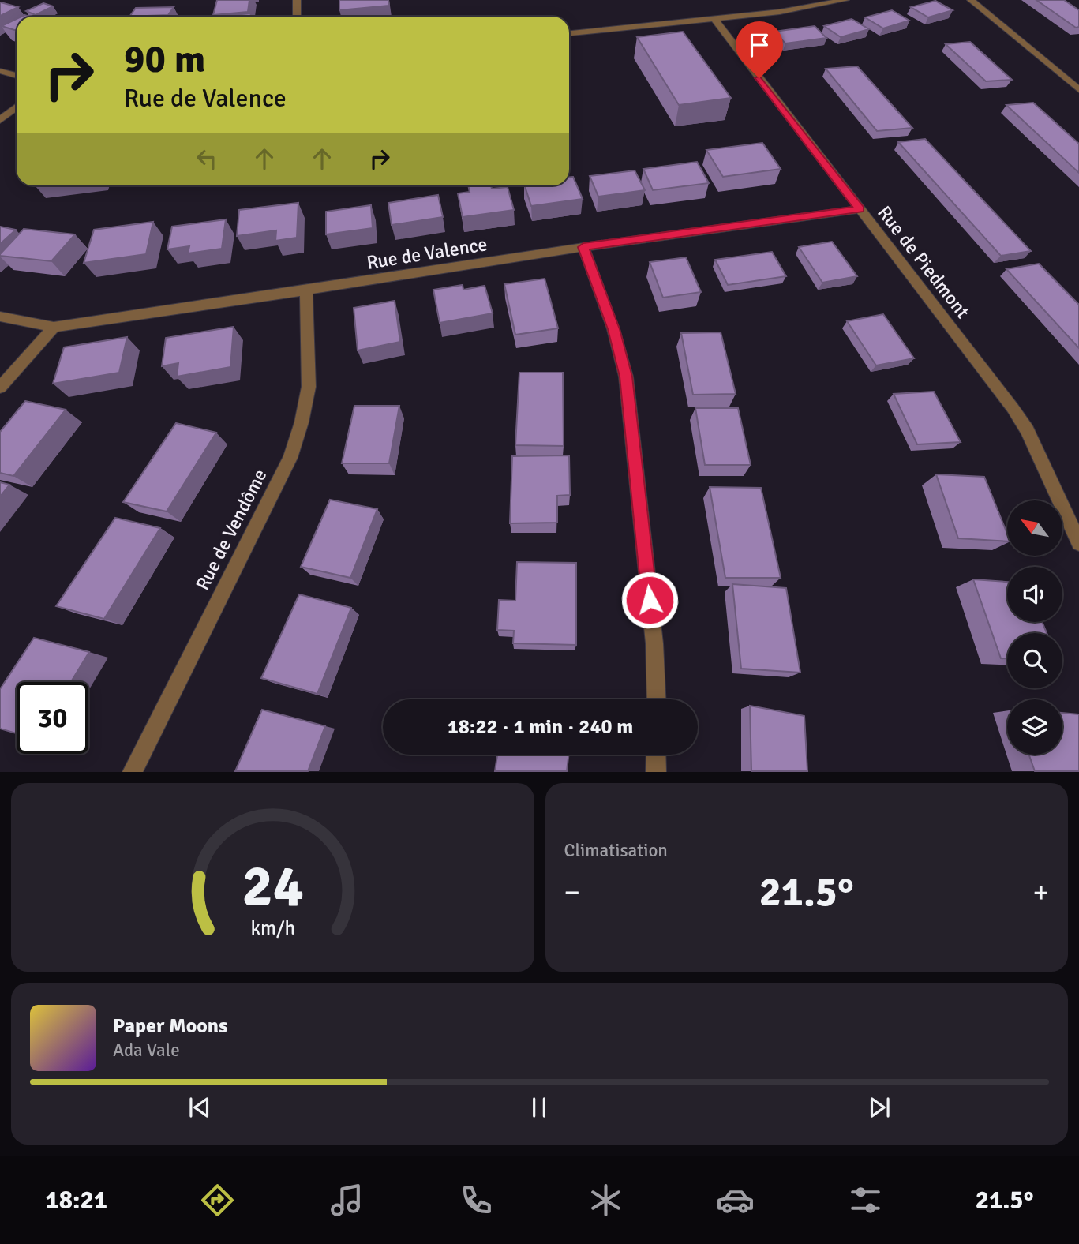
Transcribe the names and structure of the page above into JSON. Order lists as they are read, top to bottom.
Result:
{
  "streets": {
    "street": ["Rue de Valence", "Rue de Piedmont", "Rue de Vendôme"]
  },
  "crossings": [
    ["Rue de Valence", "Rue de Piedmont"],
    ["Rue de Valence", "Rue de Vendôme"]
  ],
  "north": "top left",
  "page": {
    "turn": ["90 m", "Rue de Valence"],
    "limit": "30",
    "trip": "18:22 · 1 min · 240 m",
    "tile": "Climatisation",
    "heat": ["−", "21.5°", "+"],
    "song": ["Paper Moons", "Ada Vale"],
    "tabs": ["18:21", "21.5°"],
    "gauge": ["24", "km/h"]
  }
}
